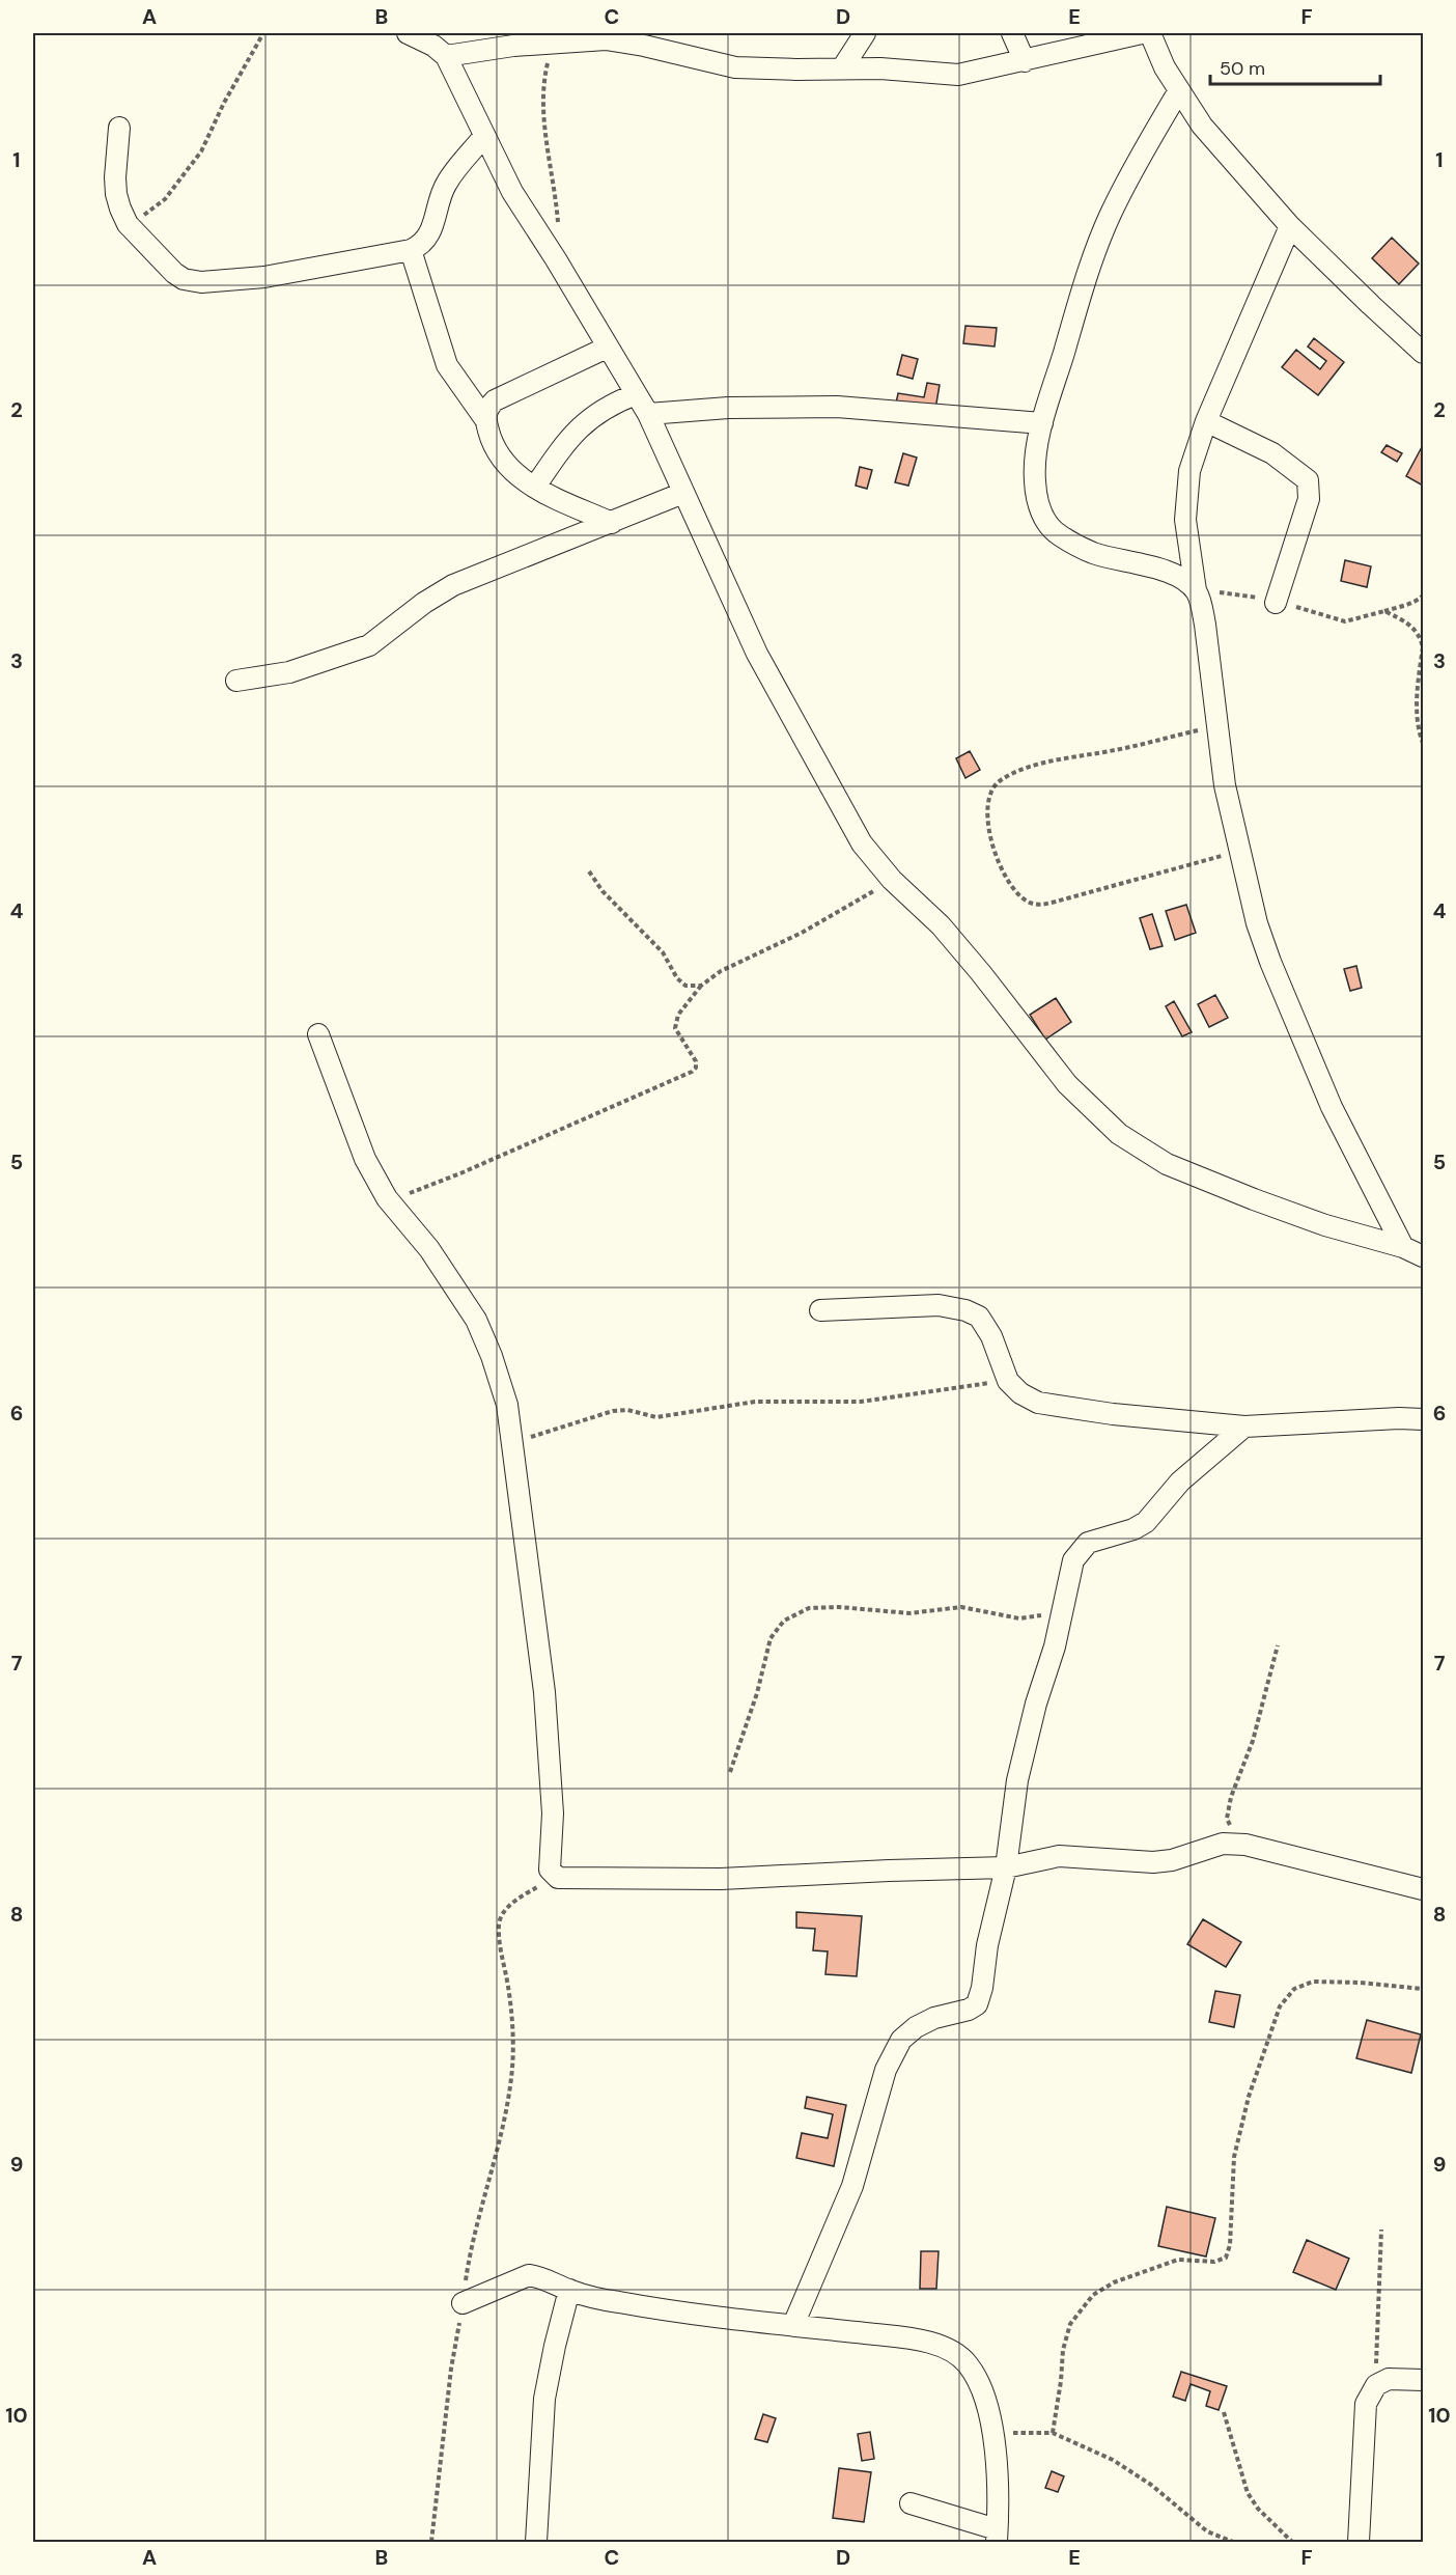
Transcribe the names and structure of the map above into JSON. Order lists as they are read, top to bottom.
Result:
{
  "scale_bar": "50 m",
  "grid": {
    "columns": [
      "A",
      "B",
      "C",
      "D",
      "E",
      "F"
    ],
    "rows": [
      "1",
      "2",
      "3",
      "4",
      "5",
      "6",
      "7",
      "8",
      "9",
      "10"
    ]
  }
}
